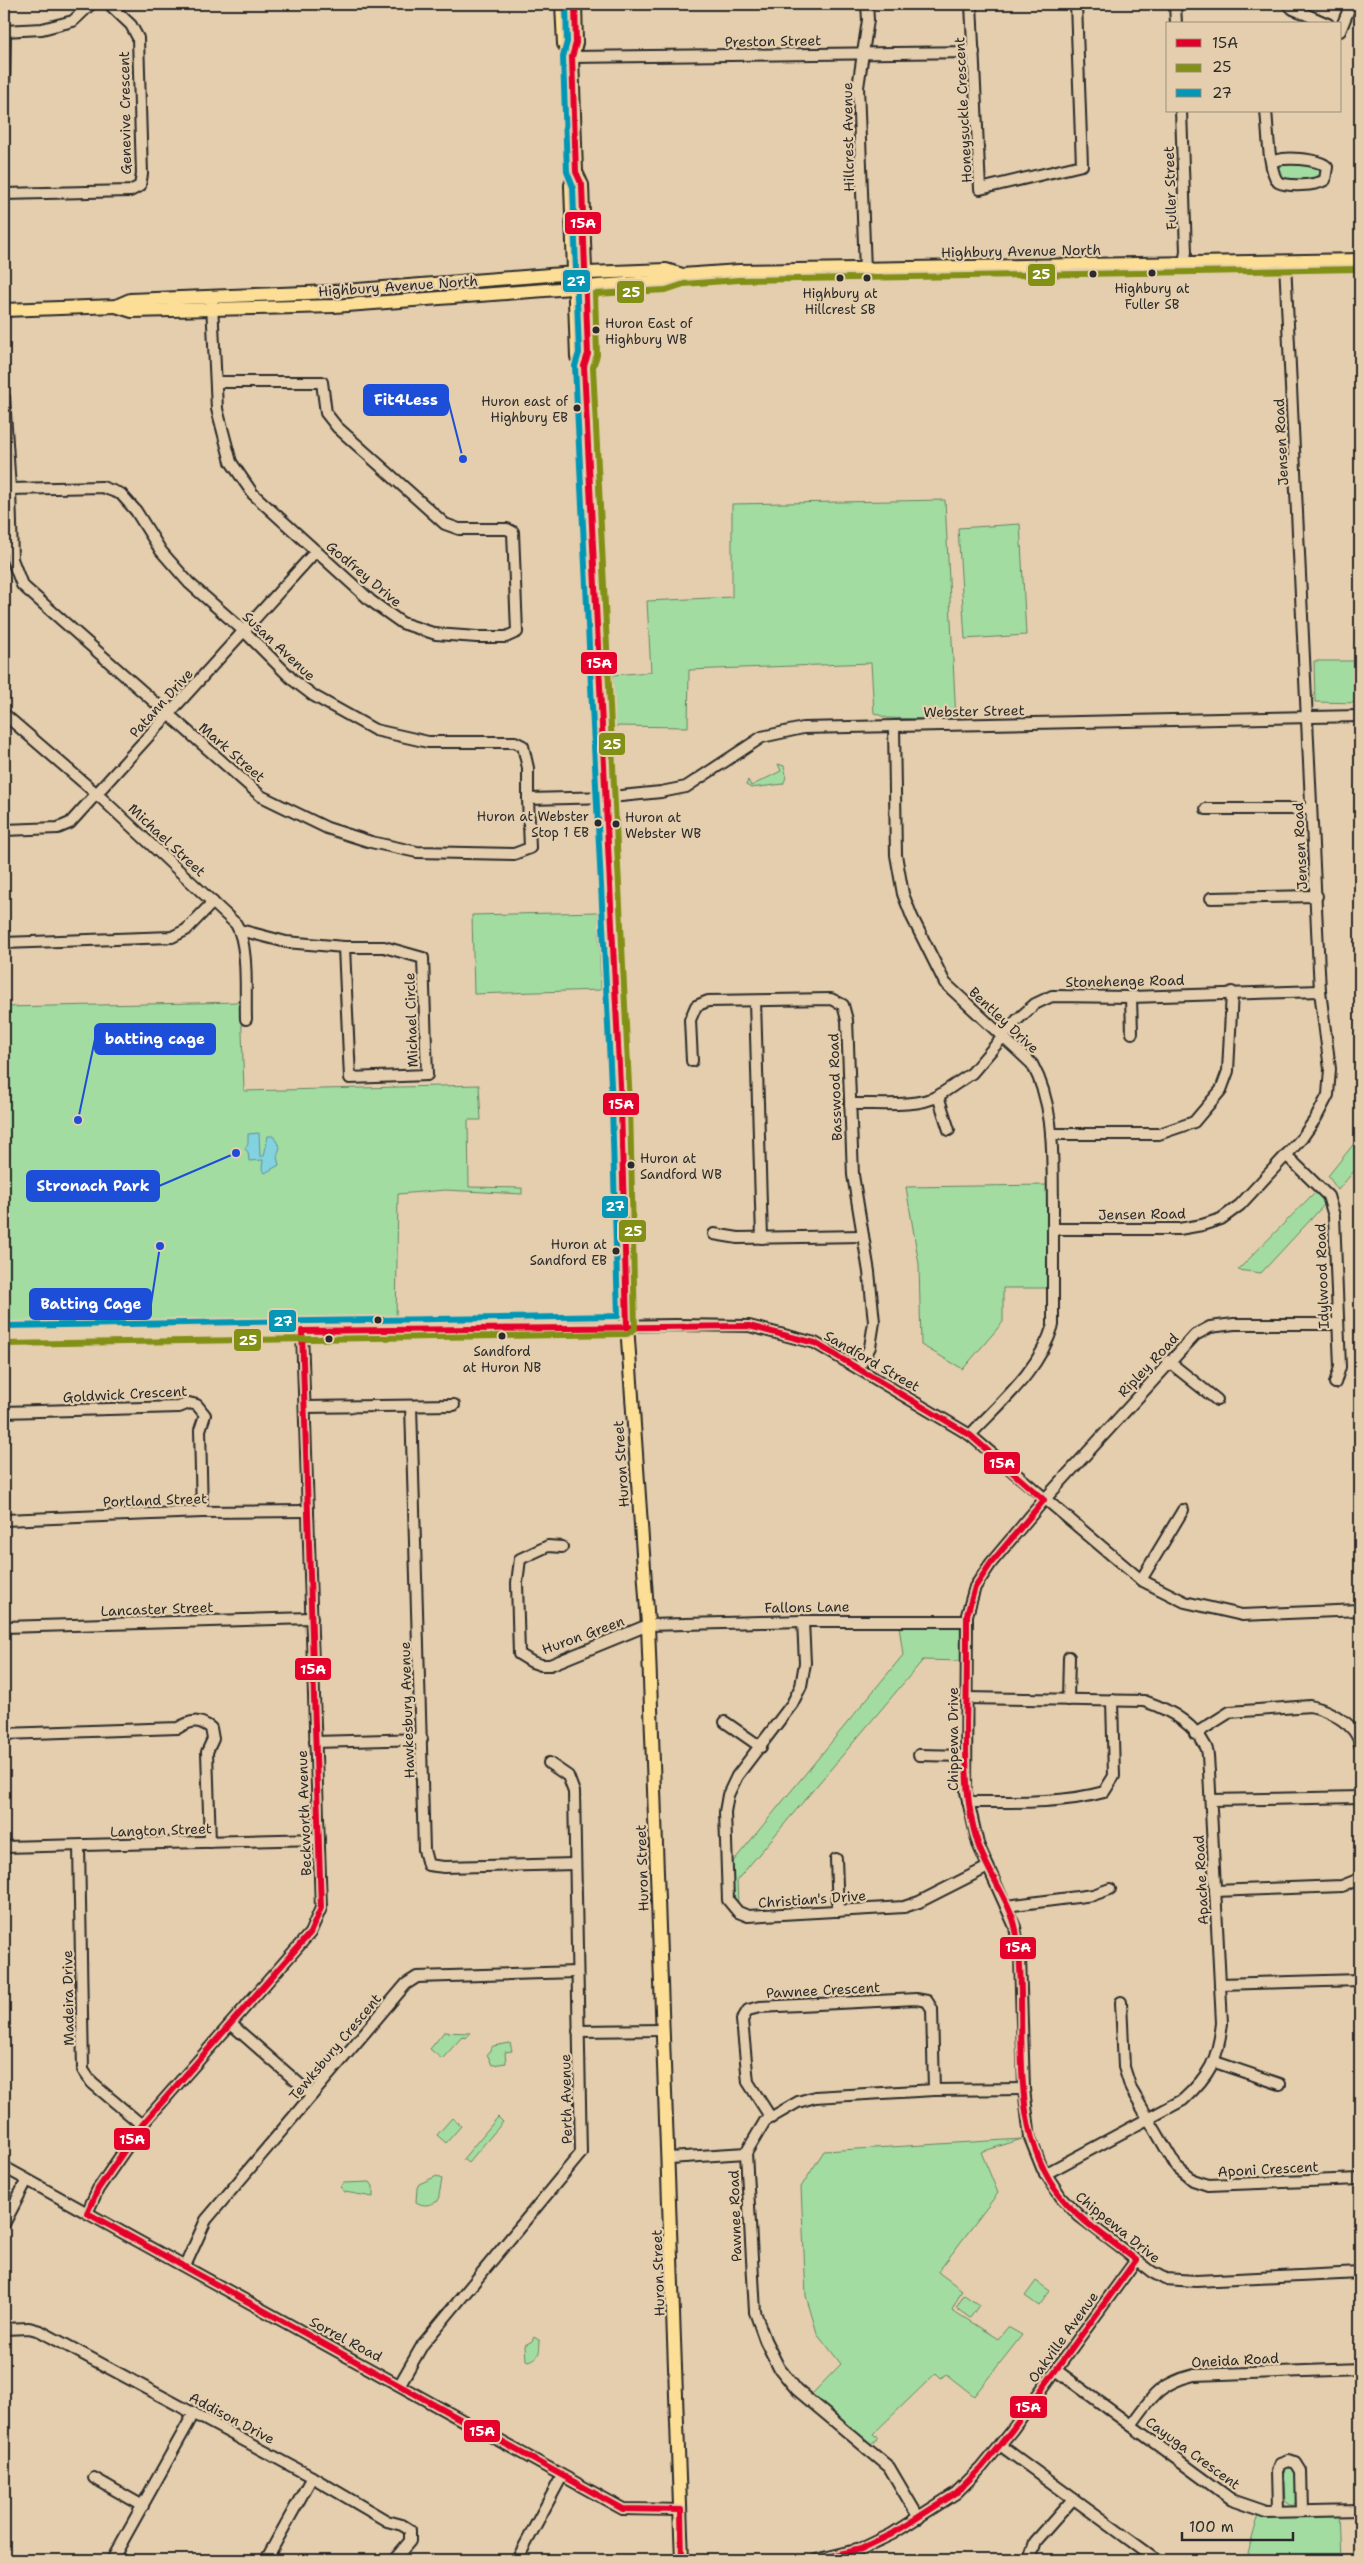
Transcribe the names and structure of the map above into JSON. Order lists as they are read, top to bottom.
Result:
{
  "streets": {
    "main road": ["Highbury Avenue North", "Huron Street"],
    "street": [
      "Preston Street",
      "Honeysuckle Crescent",
      "Genevive Crescent",
      "Hillcrest Avenue",
      "Fuller Street",
      "Jensen Road",
      "Godfrey Drive",
      "Susan Avenue",
      "Patann Drive",
      "Webster Street",
      "Mark Street",
      "Michael Street",
      "Stonehenge Road",
      "Michael Circle",
      "Bentley Drive",
      "Basswood Road",
      "Idylwood Road",
      "Sandford Street",
      "Ripley Road",
      "Goldwick Crescent",
      "Portland Street",
      "Fallons Lane",
      "Lancaster Street",
      "Huron Green",
      "Hawkesbury Avenue",
      "Chippewa Drive",
      "Beckworth Avenue",
      "Langton Street",
      "Apache Road",
      "Christian's Drive",
      "Pawnee Crescent",
      "Madeira Drive",
      "Tewksbury Crescent",
      "Perth Avenue",
      "Aponi Crescent",
      "Pawnee Road",
      "Oakville Avenue",
      "Sorrel Road",
      "Oneida Road",
      "Addison Drive",
      "Cayuga Crescent"
    ]
  },
  "crossings": [
    ["Preston Street", "Honeysuckle Crescent"],
    ["Preston Street", "Hillcrest Avenue"],
    ["Preston Street", "Huron Street"],
    ["Hillcrest Avenue", "Highbury Avenue North"],
    ["Fuller Street", "Highbury Avenue North"],
    ["Highbury Avenue North", "Jensen Road"],
    ["Highbury Avenue North", "Godfrey Drive"],
    ["Highbury Avenue North", "Huron Street"],
    ["Jensen Road", "Webster Street"],
    ["Jensen Road", "Stonehenge Road"],
    ["Jensen Road", "Bentley Drive"],
    ["Jensen Road", "Idylwood Road"],
    ["Godfrey Drive", "Patann Drive"],
    ["Susan Avenue", "Patann Drive"],
    ["Susan Avenue", "Mark Street"],
    ["Patann Drive", "Mark Street"],
    ["Patann Drive", "Michael Street"],
    ["Webster Street", "Bentley Drive"],
    ["Webster Street", "Huron Street"],
    ["Michael Street", "Michael Circle"],
    ["Stonehenge Road", "Bentley Drive"],
    ["Stonehenge Road", "Basswood Road"],
    ["Bentley Drive", "Sandford Street"],
    ["Basswood Road", "Sandford Street"],
    ["Idylwood Road", "Ripley Road"],
    ["Sandford Street", "Ripley Road"],
    ["Sandford Street", "Huron Street"],
    ["Sandford Street", "Chippewa Drive"],
    ["Sandford Street", "Beckworth Avenue"],
    ["Ripley Road", "Chippewa Drive"],
    ["Goldwick Crescent", "Portland Street"],
    ["Huron Street", "Fallons Lane"],
    ["Huron Street", "Huron Green"],
    ["Huron Street", "Sorrel Road"],
    ["Portland Street", "Beckworth Avenue"],
    ["Fallons Lane", "Huron Green"],
    ["Fallons Lane", "Chippewa Drive"],
    ["Fallons Lane", "Christian's Drive"],
    ["Lancaster Street", "Beckworth Avenue"],
    ["Hawkesbury Avenue", "Perth Avenue"],
    ["Chippewa Drive", "Apache Road"],
    ["Chippewa Drive", "Christian's Drive"],
    ["Chippewa Drive", "Pawnee Road"],
    ["Chippewa Drive", "Oakville Avenue"],
    ["Beckworth Avenue", "Langton Street"],
    ["Beckworth Avenue", "Madeira Drive"],
    ["Beckworth Avenue", "Sorrel Road"],
    ["Langton Street", "Madeira Drive"],
    ["Apache Road", "Aponi Crescent"],
    ["Pawnee Crescent", "Pawnee Road"],
    ["Tewksbury Crescent", "Perth Avenue"],
    ["Tewksbury Crescent", "Sorrel Road"],
    ["Perth Avenue", "Sorrel Road"],
    ["Pawnee Road", "Oakville Avenue"],
    ["Oakville Avenue", "Cayuga Crescent"],
    ["Oneida Road", "Cayuga Crescent"]
  ],
  "places": [
    "Highbury at Fuller SB",
    "Highbury at Hillcrest SB",
    "Huron East of Highbury WB",
    "Huron east of Highbury EB",
    "Fit4Less",
    "Huron at Webster Stop 1 EB",
    "Huron at Webster WB",
    "batting cage",
    "Stronach Park",
    "Huron at Sandford WB",
    "Batting Cage",
    "Huron at Sandford EB",
    "Sandford at Huron NB"
  ],
  "lines": ["transit line 15A", "transit line 27", "transit line 25"],
  "legend": ["15A", "25", "27"],
  "scale_bar": "100 m"
}
